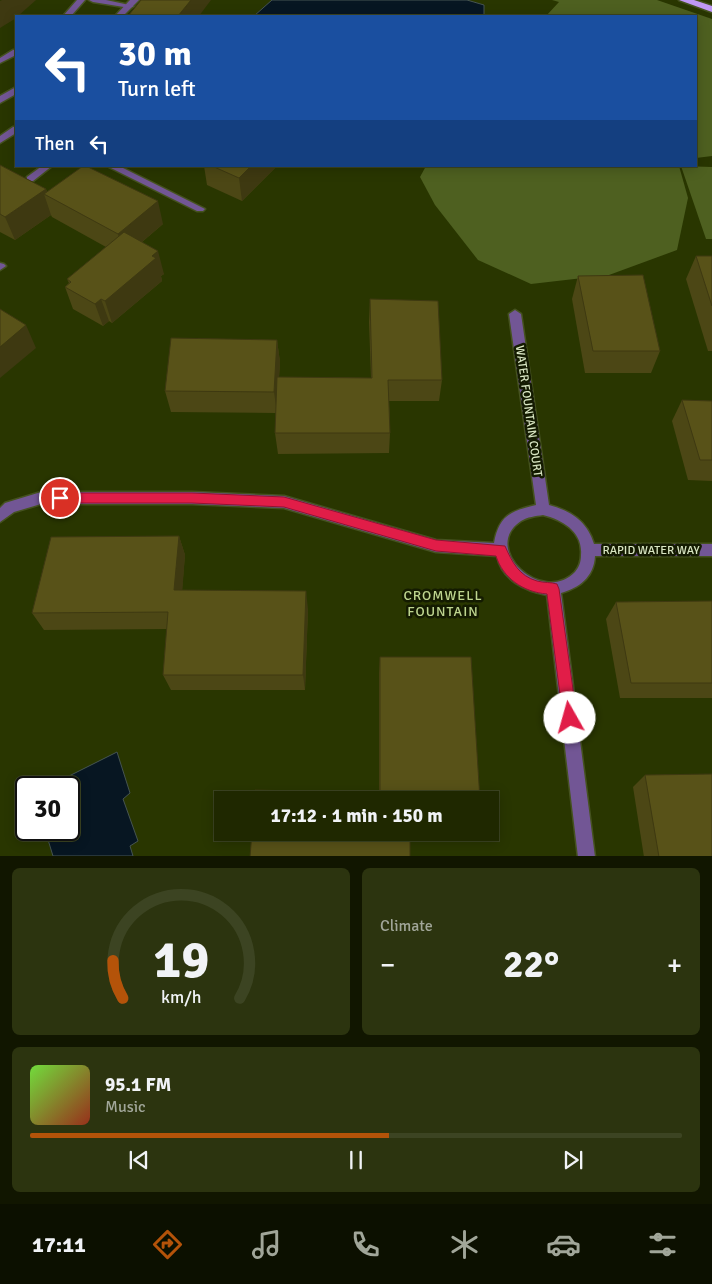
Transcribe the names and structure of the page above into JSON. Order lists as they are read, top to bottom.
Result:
{
  "streets": {
    "street": ["WATER FOUNTAIN COURT", "RAPID WATER WAY"]
  },
  "crossings": [
    ["WATER FOUNTAIN COURT", "RAPID WATER WAY"]
  ],
  "districts": ["CROMWELL FOUNTAIN"],
  "page": {
    "turn": ["30 m", "Turn left"],
    "then": "Then",
    "limit": "30",
    "trip": "17:12 · 1 min · 150 m",
    "tile": "Climate",
    "heat": ["−", "22°", "+"],
    "song": ["95.1 FM", "Music"],
    "tabs": "17:11",
    "gauge": ["19", "km/h"]
  }
}
